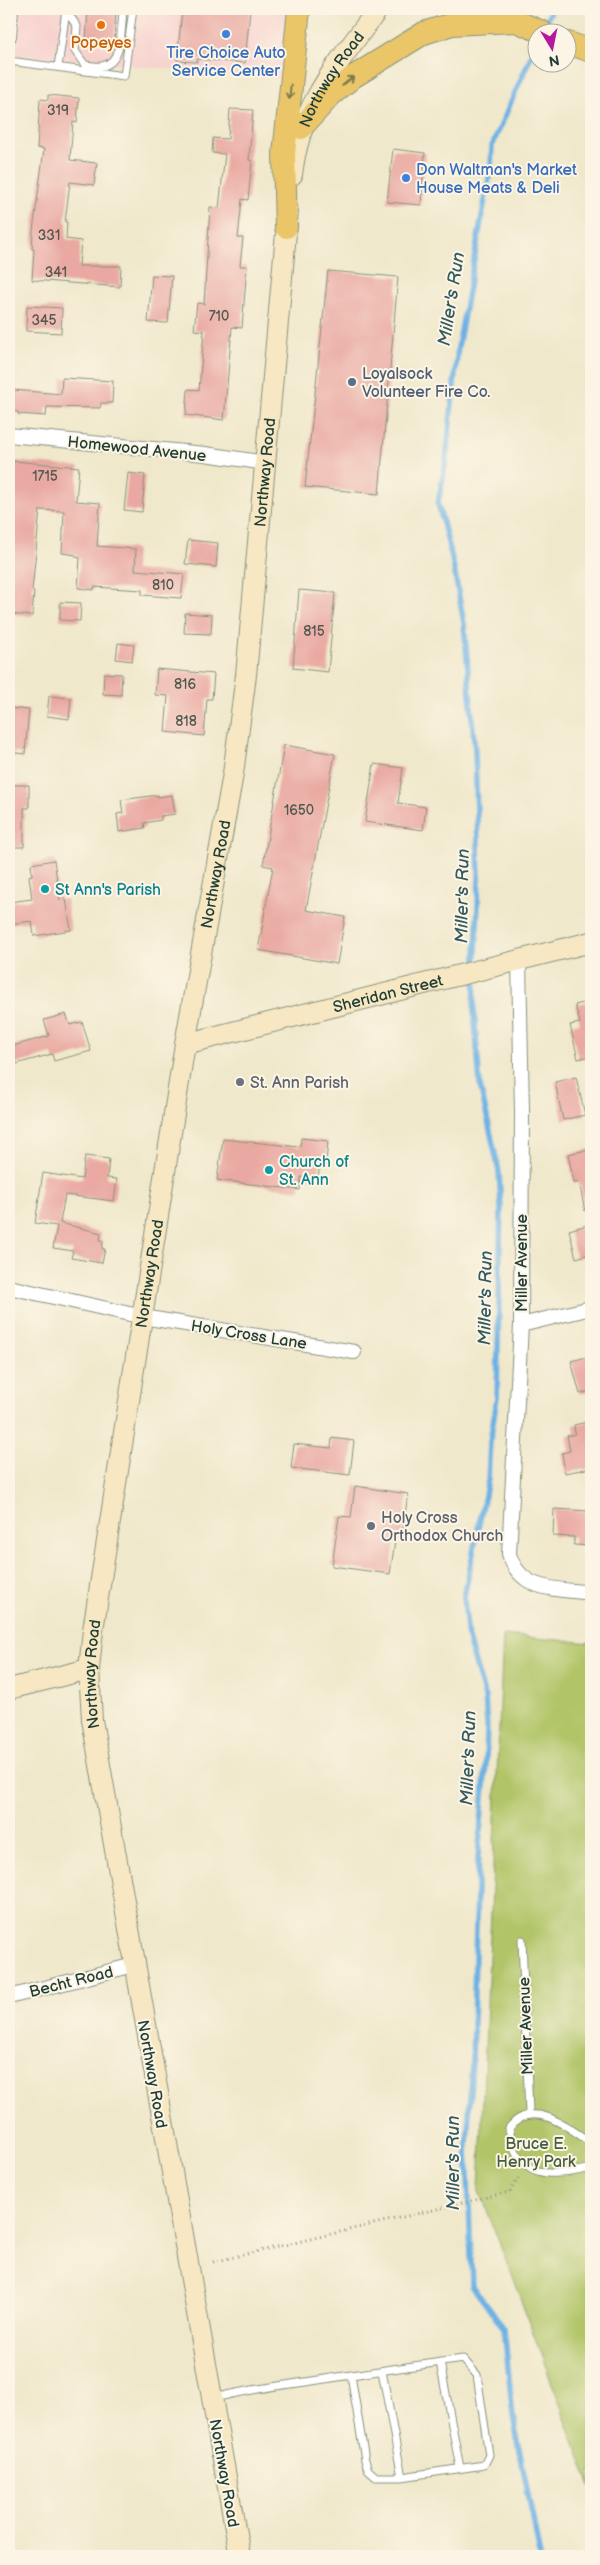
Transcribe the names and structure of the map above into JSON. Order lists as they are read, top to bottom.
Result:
{
  "streets": {
    "street": [
      "Northway Road",
      "Homewood Avenue",
      "Sheridan Street",
      "Miller Avenue",
      "Holy Cross Lane",
      "Becht Road"
    ]
  },
  "crossings": [
    ["Northway Road", "Homewood Avenue"],
    ["Northway Road", "Sheridan Street"],
    ["Northway Road", "Holy Cross Lane"],
    ["Northway Road", "Becht Road"],
    ["Sheridan Street", "Miller Avenue"]
  ],
  "water": ["Miller's Run"],
  "parks": ["Bruce E. Henry Park"],
  "places": [
    "Popeyes",
    "Tire Choice Auto Service Center",
    "Don Waltman's Market House Meats & Deli",
    "Loyalsock Volunteer Fire Co.",
    "St Ann's Parish",
    "St. Ann Parish",
    "Church of St. Ann",
    "Holy Cross Orthodox Church"
  ],
  "house_numbers": [
    "319",
    "331",
    "341",
    "710",
    "345",
    "1715",
    "810",
    "815",
    "816",
    "818",
    "1650"
  ],
  "north": "bottom"
}
